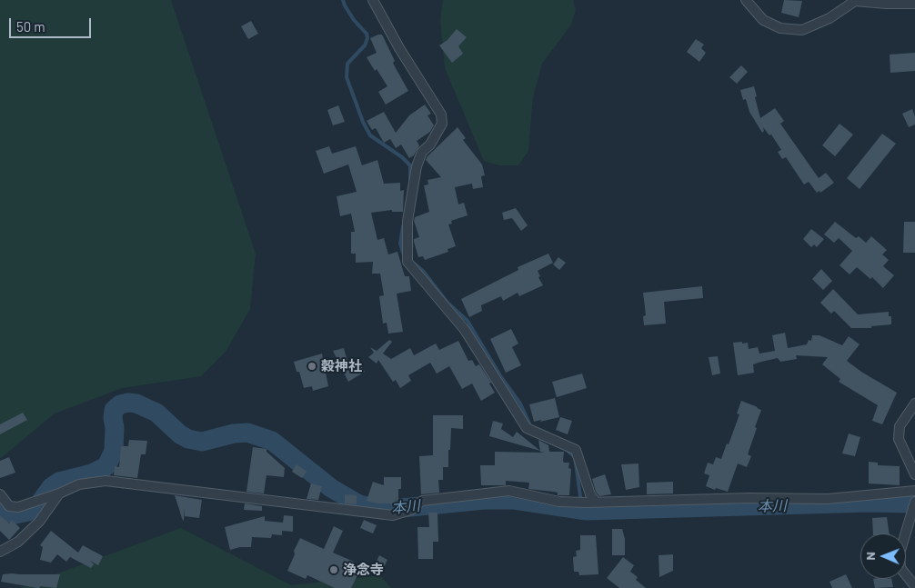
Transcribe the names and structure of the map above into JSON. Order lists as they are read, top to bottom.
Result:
{
  "water": ["本川"],
  "places": ["穀神社", "浄念寺"],
  "scale_bar": "50 m",
  "north": "left"
}
